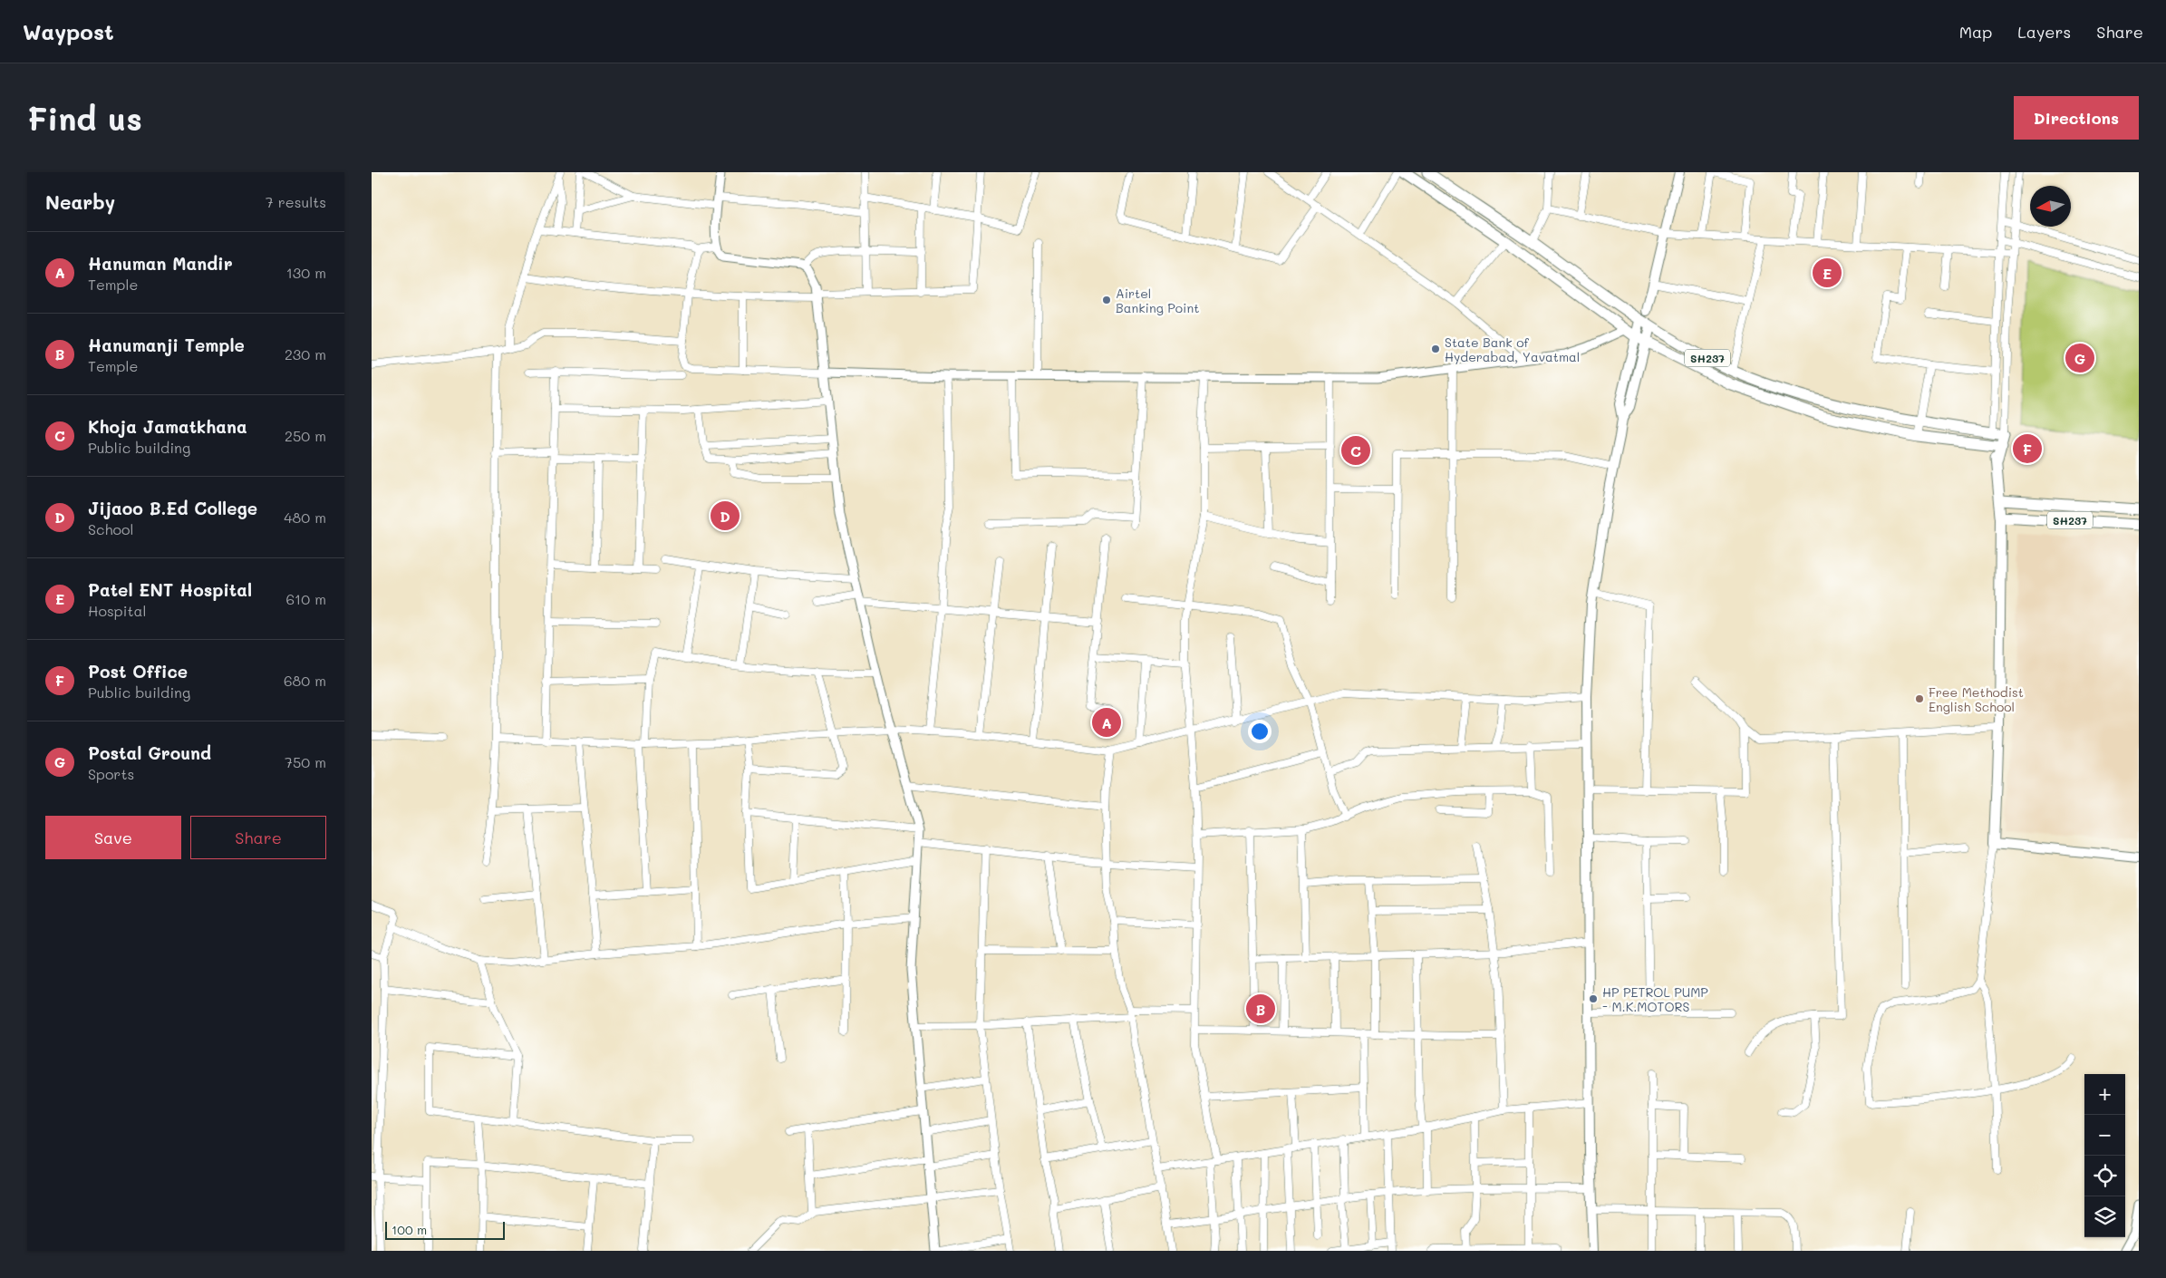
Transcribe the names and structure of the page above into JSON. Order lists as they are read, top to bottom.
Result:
{
  "streets": {
    "main road": ["SH237"]
  },
  "places": [
    "Airtel Banking Point",
    "State Bank of Hyderabad, Yavatmal",
    "Free Methodist English School",
    "HP PETROL PUMP - M.K.MOTORS"
  ],
  "scale_bar": "100 m",
  "north": "left",
  "page": {
    "header": "Waypost",
    "nav": ["Map", "Layers", "Share"],
    "buttons": [
      "Directions",
      ["Save", "Share"]
    ],
    "title": "Find us",
    "heading": ["Nearby", "7 results"],
    "list": [
      {
        "mark": "A",
        "name": "Hanuman Mandir",
        "note": "Temple",
        "value": "130 m"
      },
      {
        "mark": "B",
        "name": "Hanumanji Temple",
        "note": "Temple",
        "value": "230 m"
      },
      {
        "mark": "C",
        "name": "Khoja Jamatkhana",
        "note": "Public building",
        "value": "250 m"
      },
      {
        "mark": "D",
        "name": "Jijaoo B.Ed College",
        "note": "School",
        "value": "480 m"
      },
      {
        "mark": "E",
        "name": "Patel ENT Hospital",
        "note": "Hospital",
        "value": "610 m"
      },
      {
        "mark": "F",
        "name": "Post Office",
        "note": "Public building",
        "value": "680 m"
      },
      {
        "mark": "G",
        "name": "Postal Ground",
        "note": "Sports",
        "value": "750 m"
      }
    ],
    "pins": [
      "E",
      "G",
      "F",
      "C",
      "D",
      "A",
      "B"
    ],
    "map_buttons": ["+", "−"],
    "scale": "100 m"
  }
}
